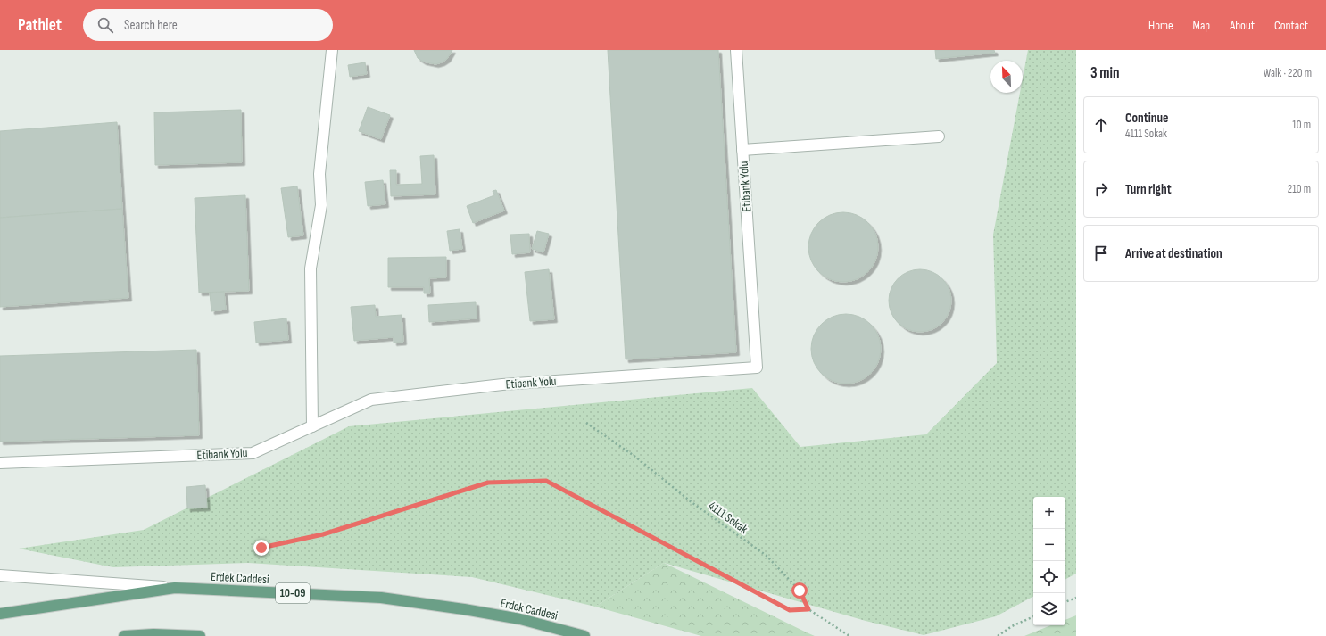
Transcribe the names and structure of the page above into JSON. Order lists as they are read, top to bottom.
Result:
{
  "streets": {
    "main road": ["Erdek Caddesi", "10-09"],
    "lane": ["Etibank Yolu"],
    "path": ["4111 Sokak"]
  },
  "north": "top left",
  "page": {
    "header": "Pathlet",
    "search": "Search here",
    "nav": [
      "Home",
      "Map",
      "About",
      "Contact"
    ],
    "heading": ["3 min", "Walk · 220 m"],
    "list": [
      ["Continue", "4111 Sokak", "10 m"],
      ["Turn right", "210 m"],
      "Arrive at destination"
    ],
    "map_buttons": ["+", "−"]
  }
}
